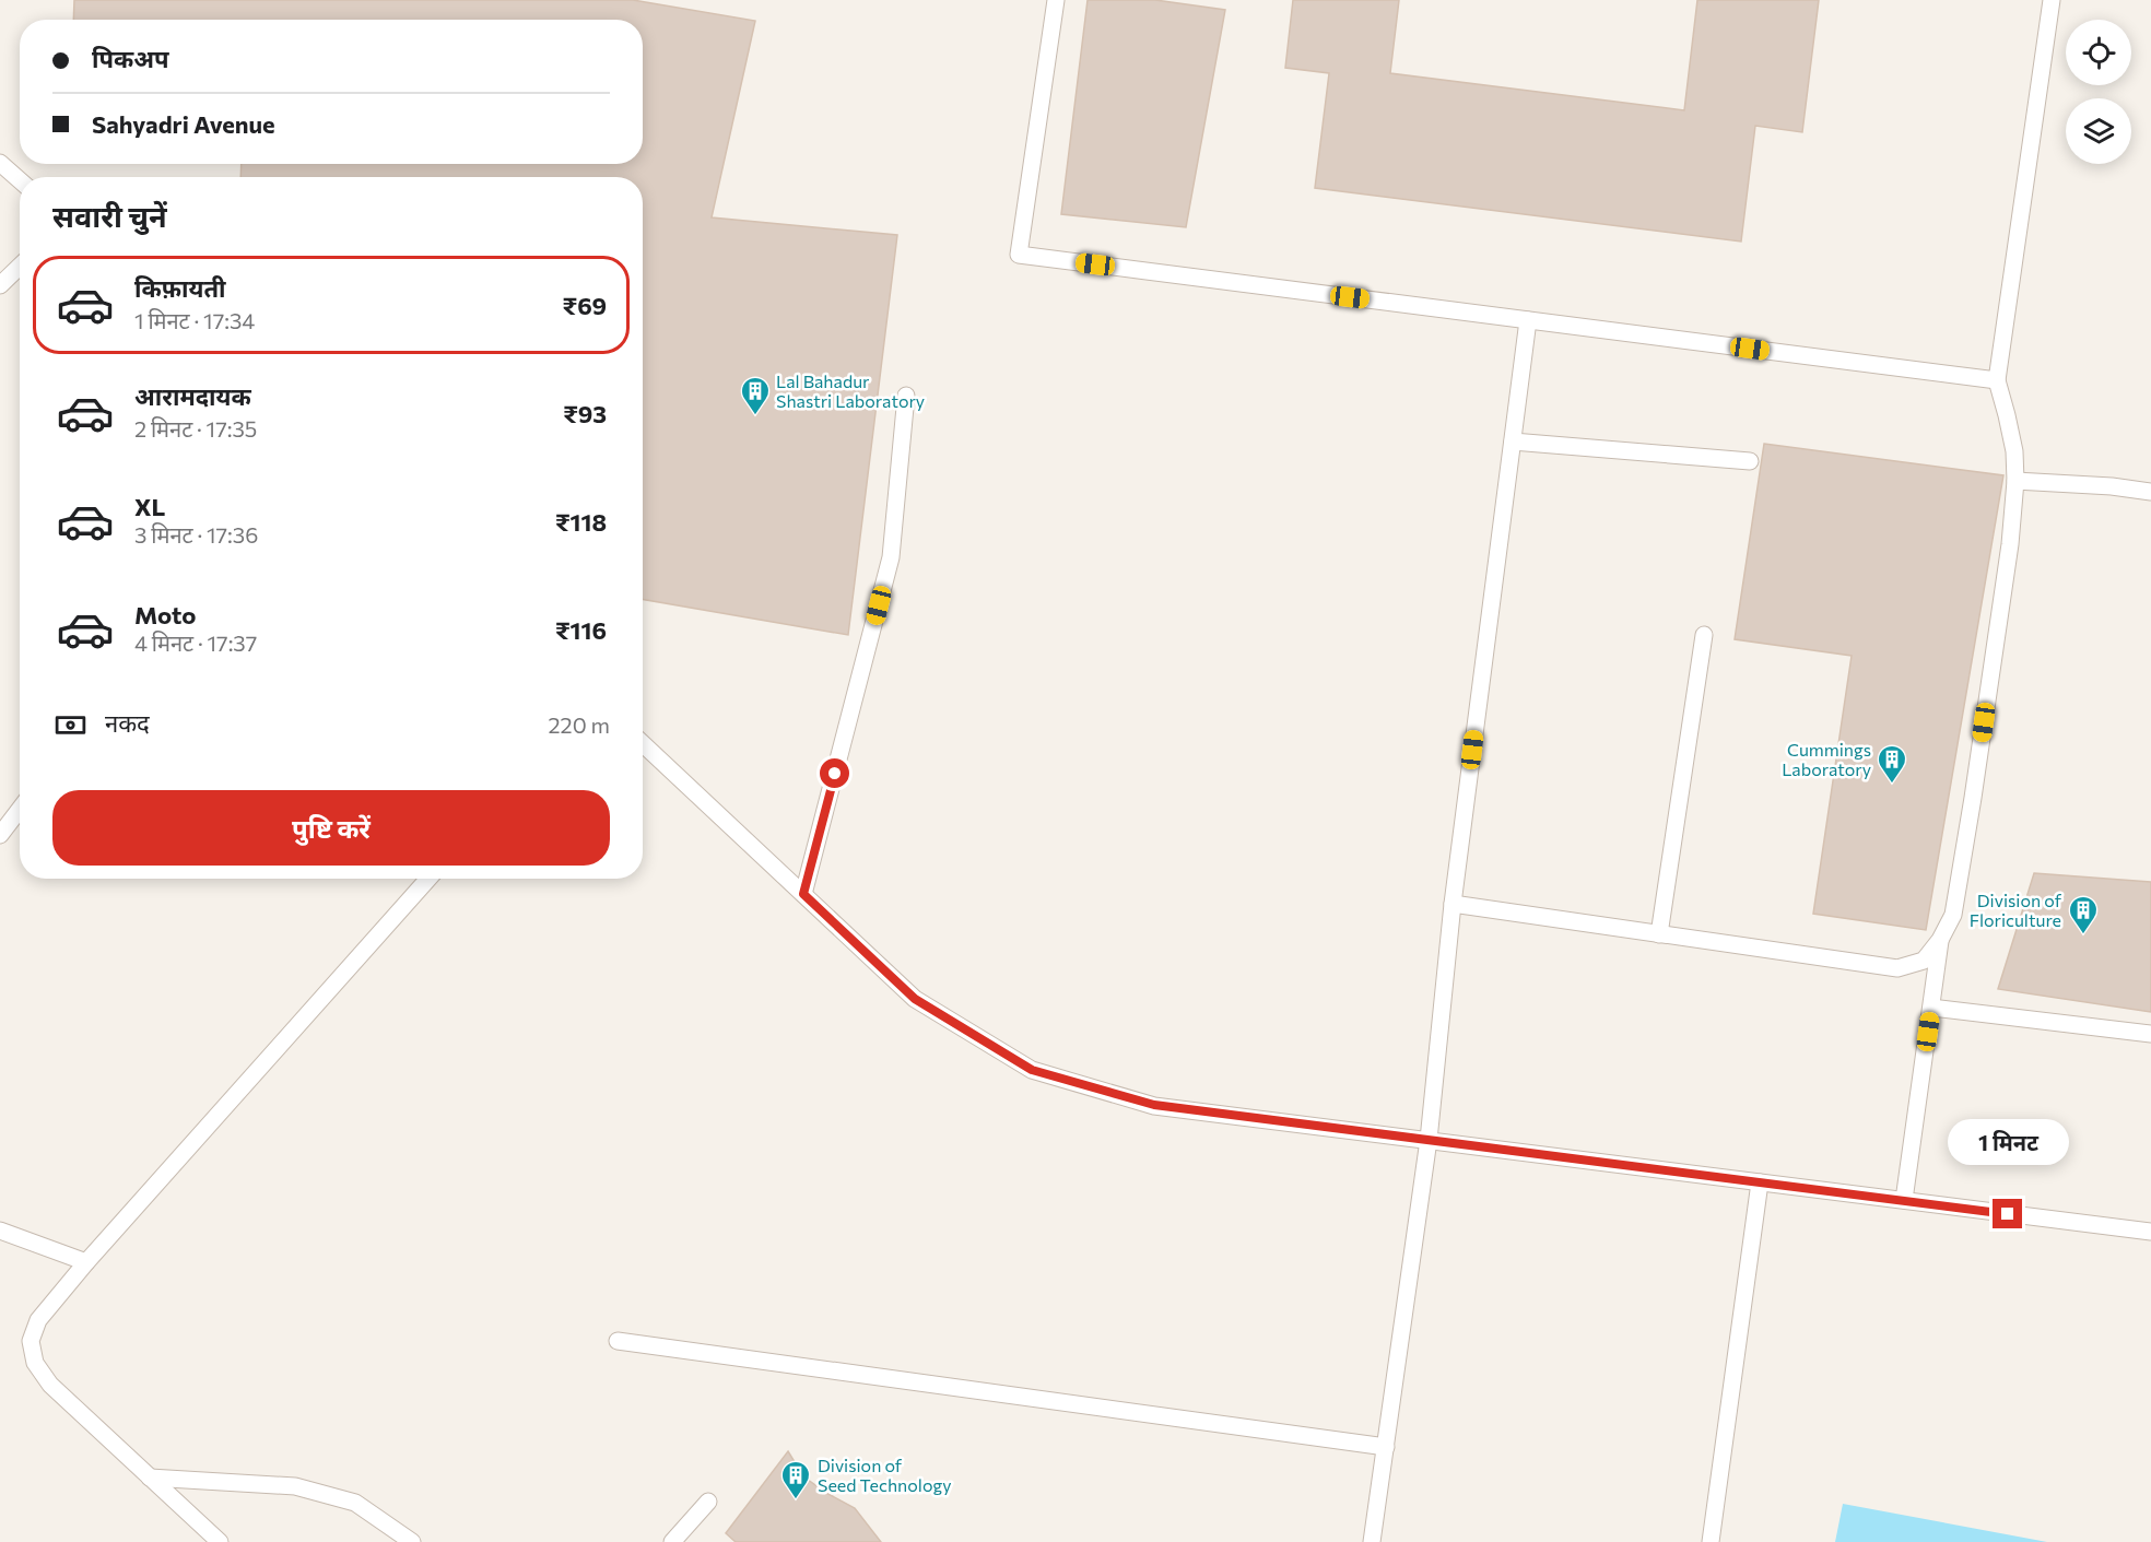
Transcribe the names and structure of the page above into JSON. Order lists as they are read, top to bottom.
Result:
{
  "places": {
    "building": [
      "Lal Bahadur Shastri Laboratory",
      "Cummings Laboratory",
      "Division of Floriculture",
      "Division of Seed Technology"
    ]
  },
  "page": {
    "banner": ["पिकअप", "Sahyadri Avenue"],
    "heading": "सवारी चुनें",
    "list": [
      {
        "name": "किफ़ायती",
        "note": "1 मिनट · 17:34",
        "value": "₹69"
      },
      {
        "name": "आरामदायक",
        "note": "2 मिनट · 17:35",
        "value": "₹93"
      },
      {
        "name": "XL",
        "note": "3 मिनट · 17:36",
        "value": "₹118"
      },
      {
        "name": "Moto",
        "note": "4 मिनट · 17:37",
        "value": "₹116"
      }
    ],
    "pay": ["नकद", "220 m"],
    "buttons": "पुष्टि करें",
    "bubble": "1 मिनट"
  }
}
